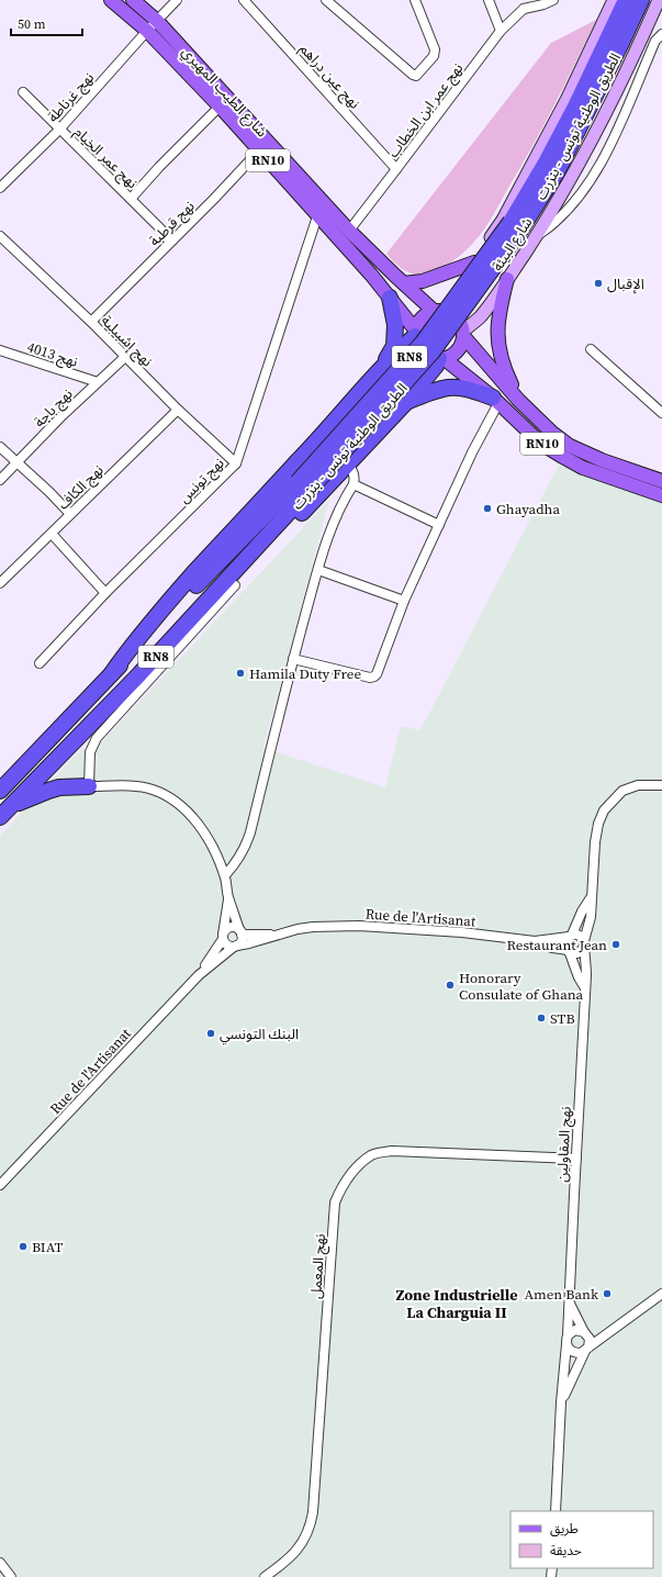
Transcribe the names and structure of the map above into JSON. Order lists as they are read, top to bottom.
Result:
{
  "streets": {
    "highway": ["الطريق الوطنية تونس - بنزرت", "RN8"],
    "main road": ["شارع الطيب المهيري", "RN10", "شارع البيئة"],
    "street": [
      "نهج عين دراهم",
      "نهج غرناطة",
      "نهج عمر ابن الخطاب",
      "نهج عمر الخيام",
      "نهج قرطبة",
      "نهج إشبيلية",
      "نهج 4013",
      "نهج باجة",
      "نهج تونس",
      "نهج الكاف",
      "Rue de l'Artisanat",
      "نهج المقاولين",
      "نهج المعمل"
    ]
  },
  "crossings": [
    ["نهج عين دراهم", "نهج عمر ابن الخطاب"],
    ["شارع الطيب المهيري", "نهج غرناطة"],
    ["شارع الطيب المهيري", "نهج عمر ابن الخطاب"],
    ["شارع الطيب المهيري", "RN10"],
    ["شارع الطيب المهيري", "نهج قرطبة"],
    ["شارع الطيب المهيري", "شارع البيئة"],
    ["شارع الطيب المهيري", "نهج تونس"],
    ["نهج غرناطة", "نهج عمر الخيام"],
    ["الطريق الوطنية تونس - بنزرت", "RN8"],
    ["نهج عمر الخيام", "نهج قرطبة"],
    ["RN10", "شارع البيئة"],
    ["نهج قرطبة", "نهج إشبيلية"],
    ["نهج إشبيلية", "نهج باجة"],
    ["نهج إشبيلية", "نهج تونس"],
    ["نهج إشبيلية", "نهج الكاف"],
    ["نهج 4013", "نهج باجة"],
    ["Rue de l'Artisanat", "نهج المقاولين"],
    ["نهج المقاولين", "نهج المعمل"]
  ],
  "districts": ["Zone Industrielle La Charguia II"],
  "places": [
    "الإقبال",
    "Ghayadha",
    "Hamila Duty Free",
    "Restaurant Jean",
    "Honorary Consulate of Ghana",
    "STB",
    "البنك التونسي",
    "BIAT",
    "Amen Bank"
  ],
  "legend": ["طريق", "حديقة"],
  "scale_bar": "50 m"
}
